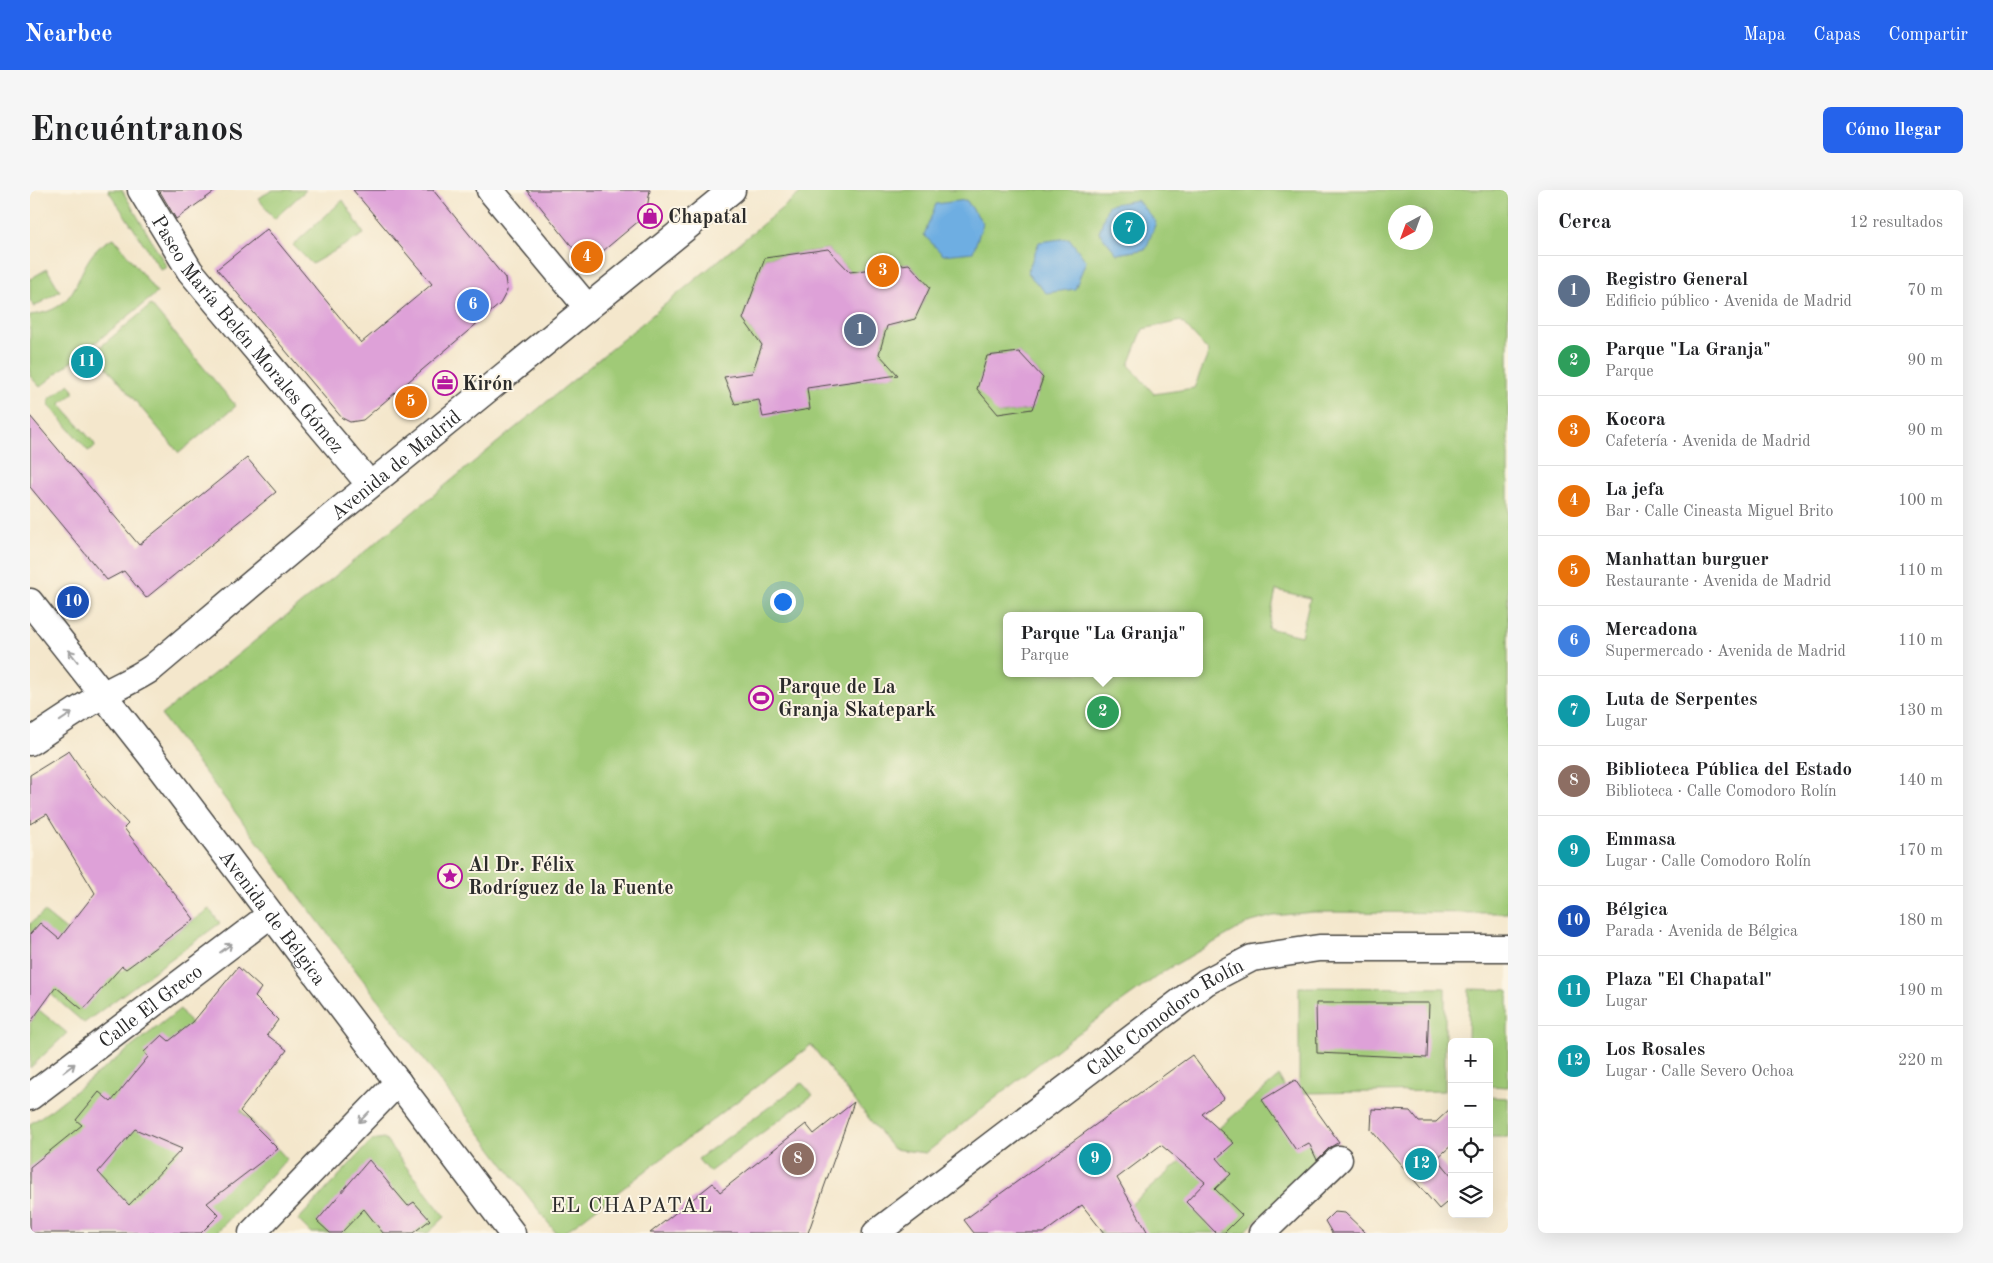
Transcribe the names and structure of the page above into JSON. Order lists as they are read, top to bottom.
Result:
{
  "streets": {
    "street": [
      "Paseo María Belén Morales Gómez",
      "Avenida de Madrid",
      "Avenida de Bélgica",
      "Calle El Greco",
      "Calle Comodoro Rolín"
    ]
  },
  "crossings": [
    ["Avenida de Madrid", "Avenida de Bélgica"],
    ["Avenida de Bélgica", "Calle El Greco"]
  ],
  "districts": ["EL CHAPATAL"],
  "places": {
    "shop": ["Chapatal"],
    "office": ["Kirón"],
    "sports": ["Parque de La Granja Skatepark"],
    "place": ["Al Dr. Félix Rodríguez de la Fuente"]
  },
  "north": "bottom left",
  "page": {
    "header": "Nearbee",
    "nav": ["Mapa", "Capas", "Compartir"],
    "buttons": "Cómo llegar",
    "title": "Encuéntranos",
    "heading": ["Cerca", "12 resultados"],
    "pins": [
      "7",
      "4",
      "3",
      "6",
      "1",
      "11",
      "5",
      "10",
      "2",
      "8",
      "9",
      "12"
    ],
    "list": [
      {
        "mark": "1",
        "name": "Registro General",
        "note": "Edificio público · Avenida de Madrid",
        "value": "70 m"
      },
      {
        "mark": "2",
        "name": "Parque \"La Granja\"",
        "note": "Parque",
        "value": "90 m"
      },
      {
        "mark": "3",
        "name": "Kocora",
        "note": "Cafetería · Avenida de Madrid",
        "value": "90 m"
      },
      {
        "mark": "4",
        "name": "La jefa",
        "note": "Bar · Calle Cineasta Miguel Brito",
        "value": "100 m"
      },
      {
        "mark": "5",
        "name": "Manhattan burguer",
        "note": "Restaurante · Avenida de Madrid",
        "value": "110 m"
      },
      {
        "mark": "6",
        "name": "Mercadona",
        "note": "Supermercado · Avenida de Madrid",
        "value": "110 m"
      },
      {
        "mark": "7",
        "name": "Luta de Serpentes",
        "note": "Lugar",
        "value": "130 m"
      },
      {
        "mark": "8",
        "name": "Biblioteca Pública del Estado",
        "note": "Biblioteca · Calle Comodoro Rolín",
        "value": "140 m"
      },
      {
        "mark": "9",
        "name": "Emmasa",
        "note": "Lugar · Calle Comodoro Rolín",
        "value": "170 m"
      },
      {
        "mark": "10",
        "name": "Bélgica",
        "note": "Parada · Avenida de Bélgica",
        "value": "180 m"
      },
      {
        "mark": "11",
        "name": "Plaza \"El Chapatal\"",
        "note": "Lugar",
        "value": "190 m"
      },
      {
        "mark": "12",
        "name": "Los Rosales",
        "note": "Lugar · Calle Severo Ochoa",
        "value": "220 m"
      }
    ],
    "popup": ["Parque \"La Granja\"", "Parque"],
    "map_buttons": ["+", "−"]
  }
}
